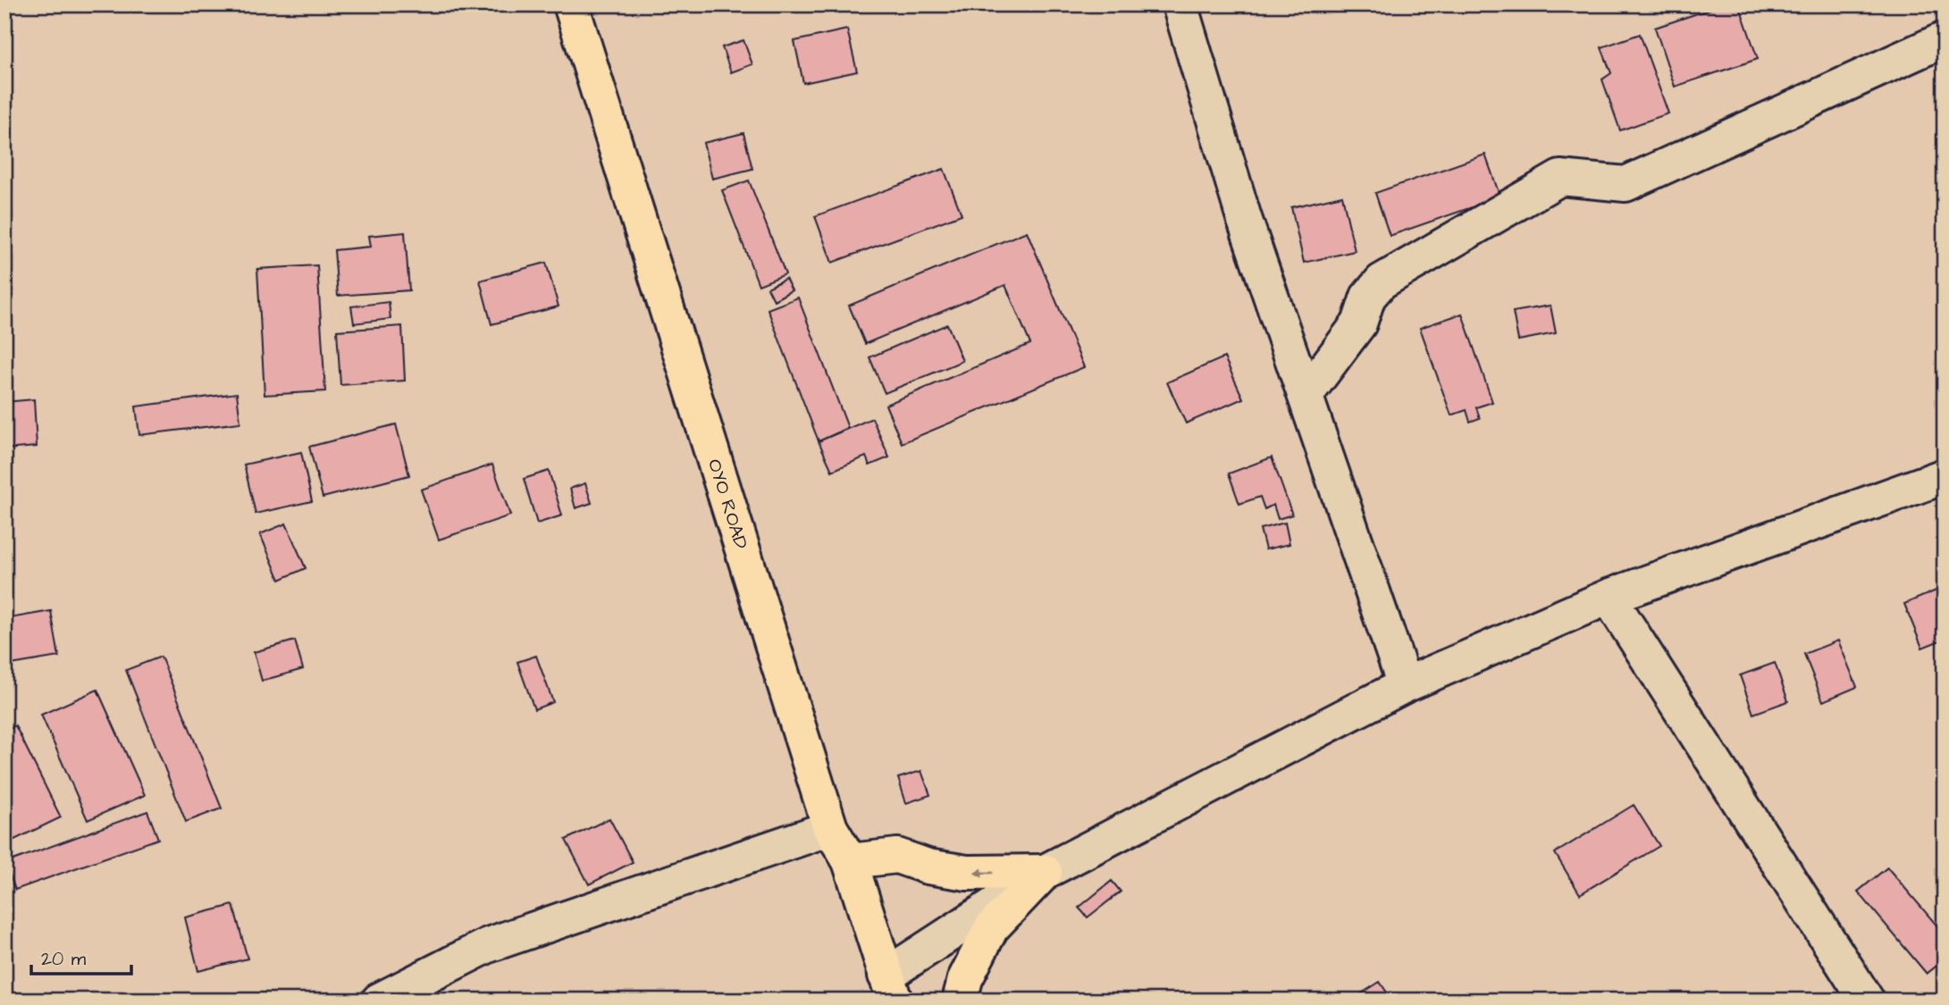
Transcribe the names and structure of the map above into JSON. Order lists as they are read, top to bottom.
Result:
{
  "streets": {
    "highway": ["OYO ROAD"]
  },
  "scale_bar": "20 m"
}
